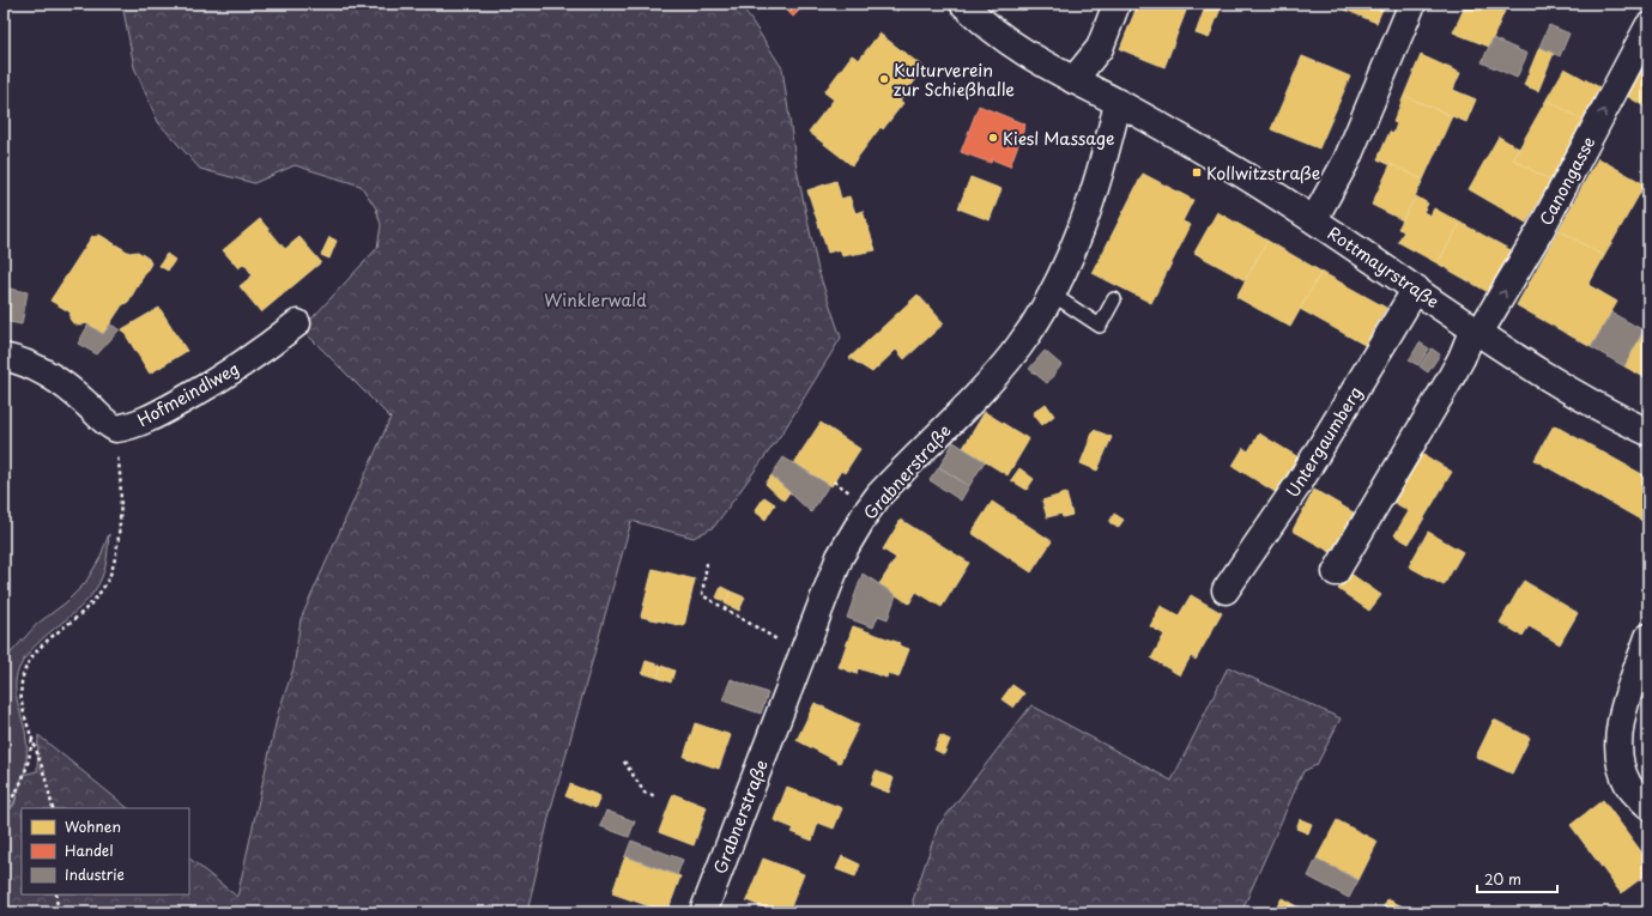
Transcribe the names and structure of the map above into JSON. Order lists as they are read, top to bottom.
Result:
{
  "streets": {
    "street": [
      "Canongasse",
      "Rottmayrstraße",
      "Hofmeindlweg",
      "Untergaumberg",
      "Grabnerstraße"
    ]
  },
  "crossings": [
    ["Canongasse", "Rottmayrstraße"],
    ["Rottmayrstraße", "Untergaumberg"],
    ["Rottmayrstraße", "Grabnerstraße"]
  ],
  "parks": ["Winklerwald"],
  "places": {
    "other": ["Kulturverein zur Schießhalle", "Kiesl Massage"],
    "transit": ["Kollwitzstraße"]
  },
  "legend": ["Wohnen", "Handel", "Industrie"],
  "scale_bar": "20 m"
}
